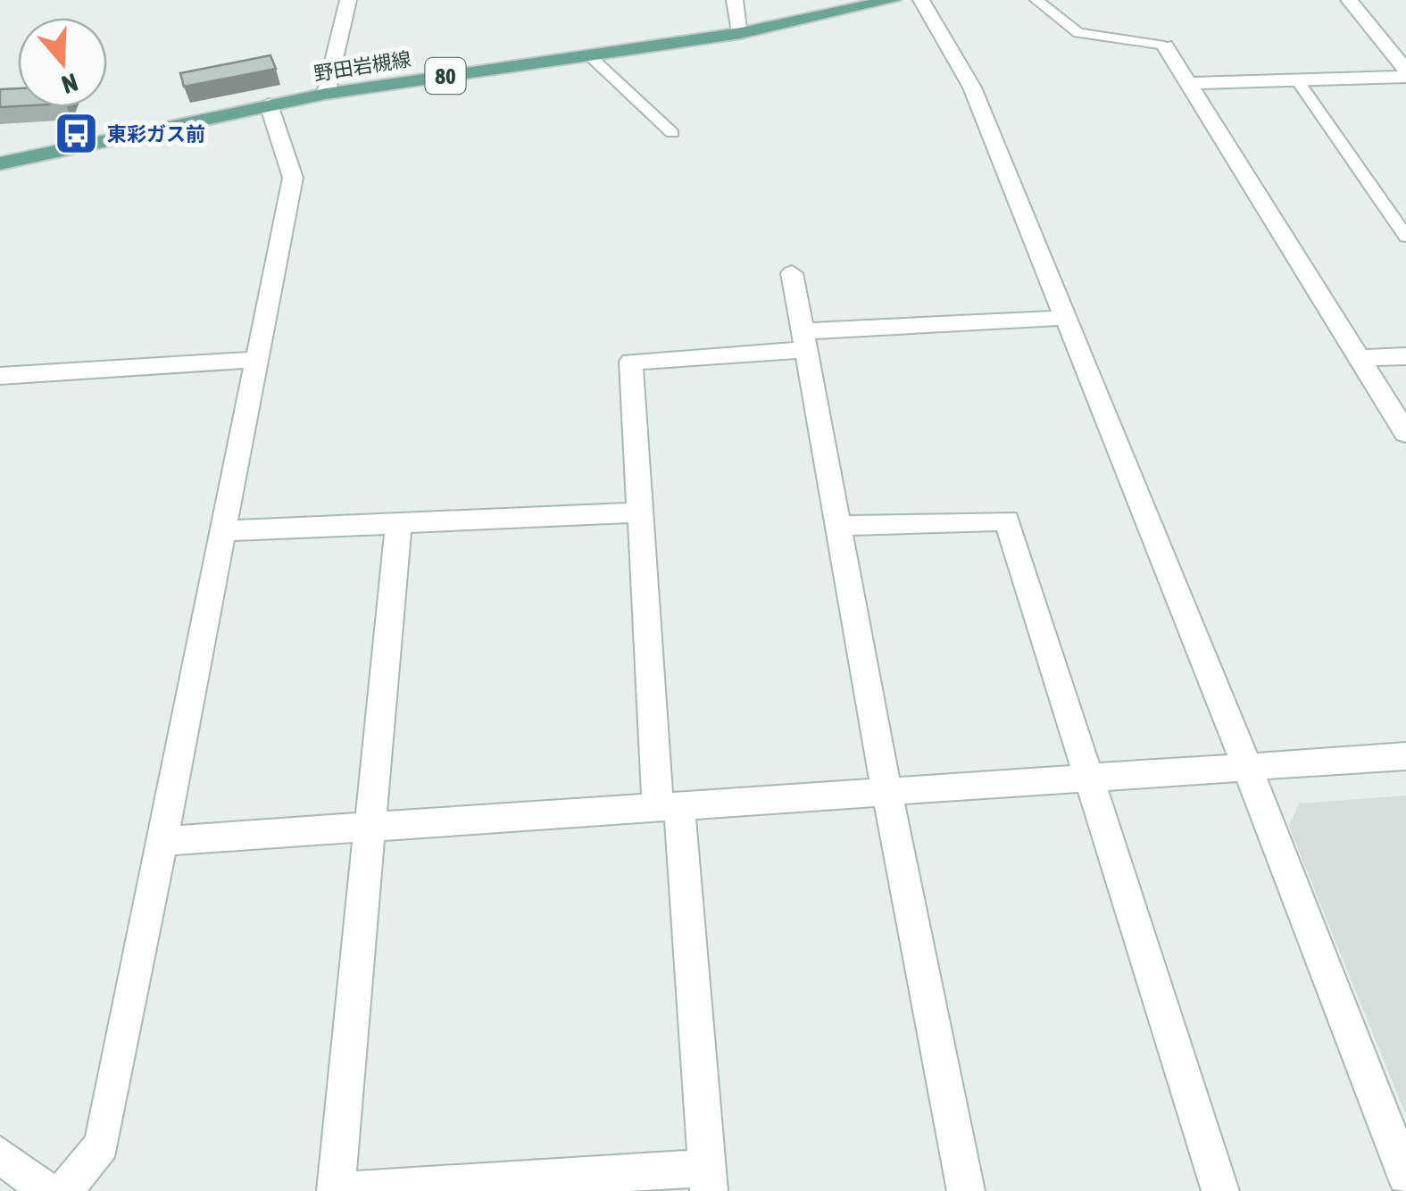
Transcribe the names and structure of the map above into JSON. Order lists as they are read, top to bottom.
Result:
{
  "streets": {
    "main road": ["野田岩槻線", "80"]
  },
  "places": {
    "bus stop": ["東彩ガス前"]
  },
  "north": "bottom"
}
